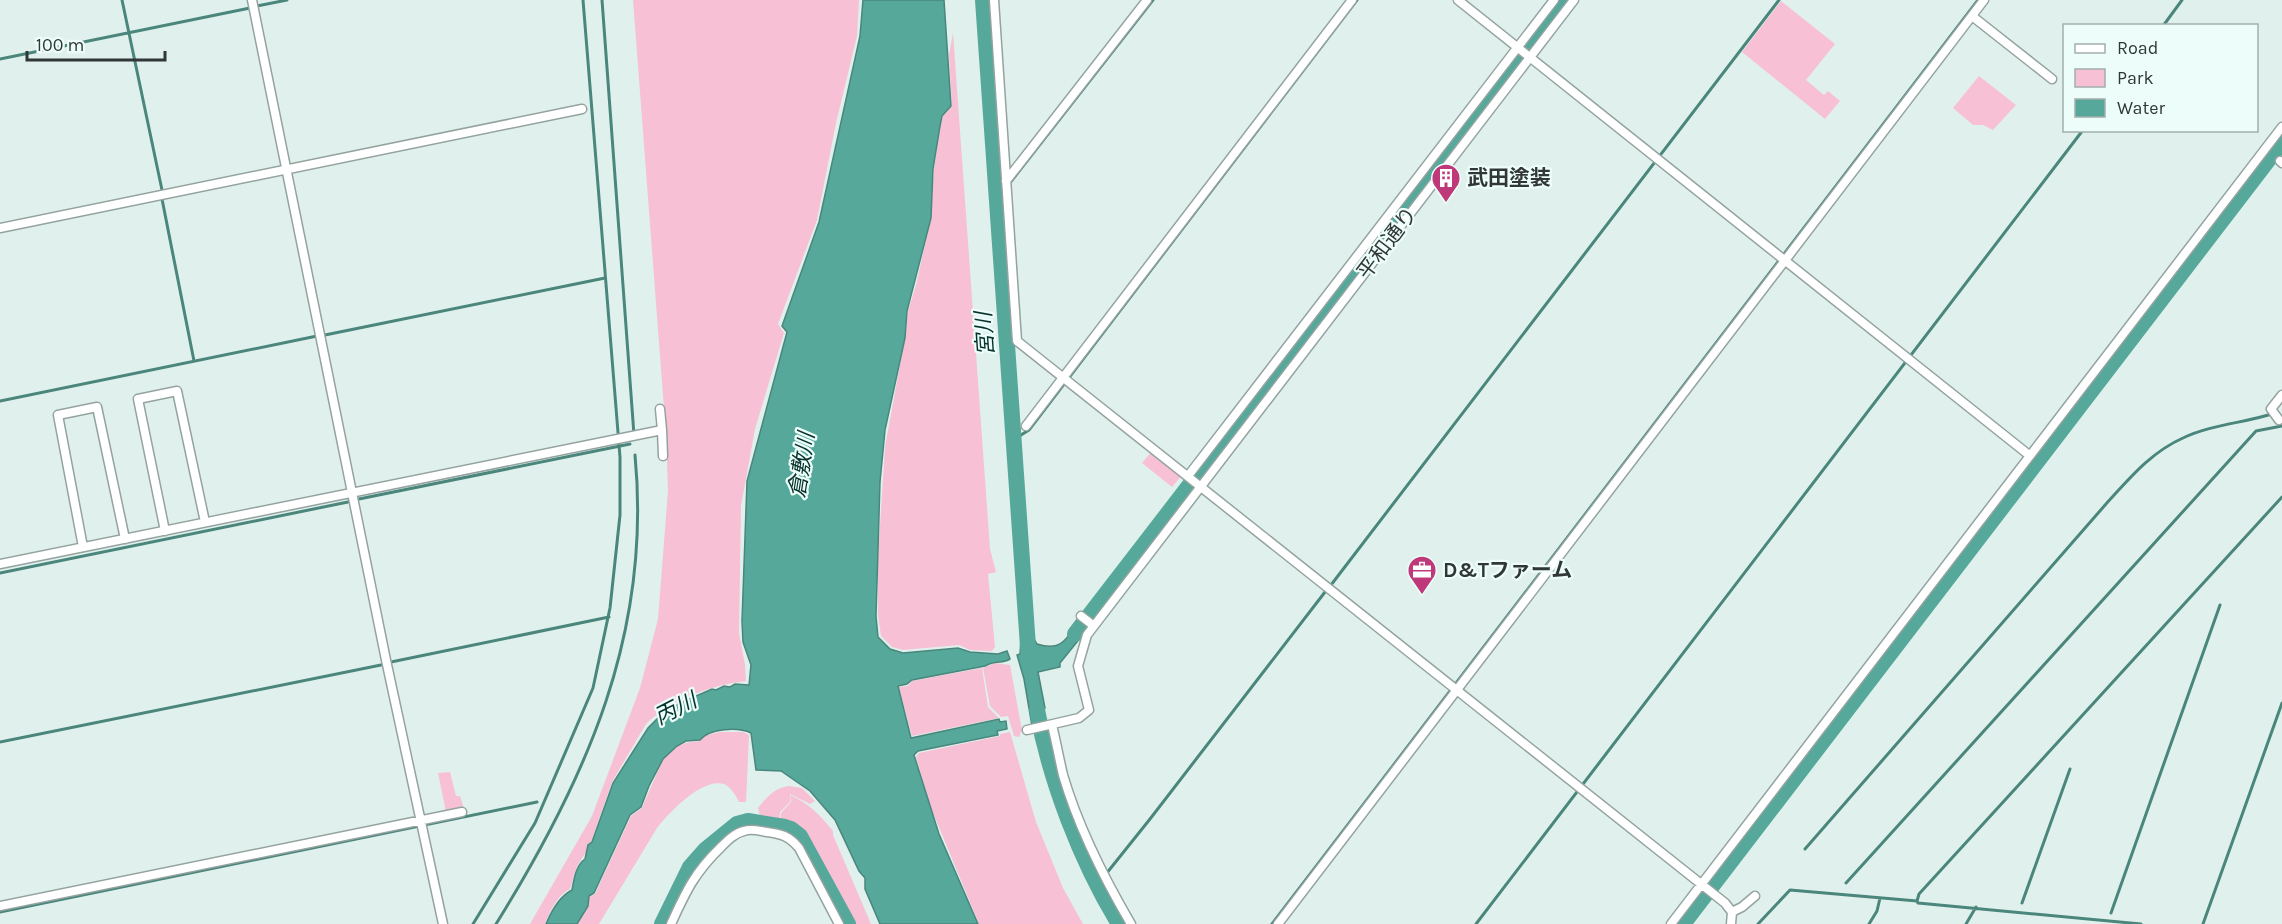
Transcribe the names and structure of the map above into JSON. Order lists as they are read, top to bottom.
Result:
{
  "streets": {
    "street": ["平和通り"]
  },
  "water": ["宮川", "倉敷川", "丙川"],
  "places": {
    "building": ["武田塗装"],
    "office": ["D&Tファーム"]
  },
  "legend": ["Road", "Park", "Water"],
  "scale_bar": "100 m"
}
